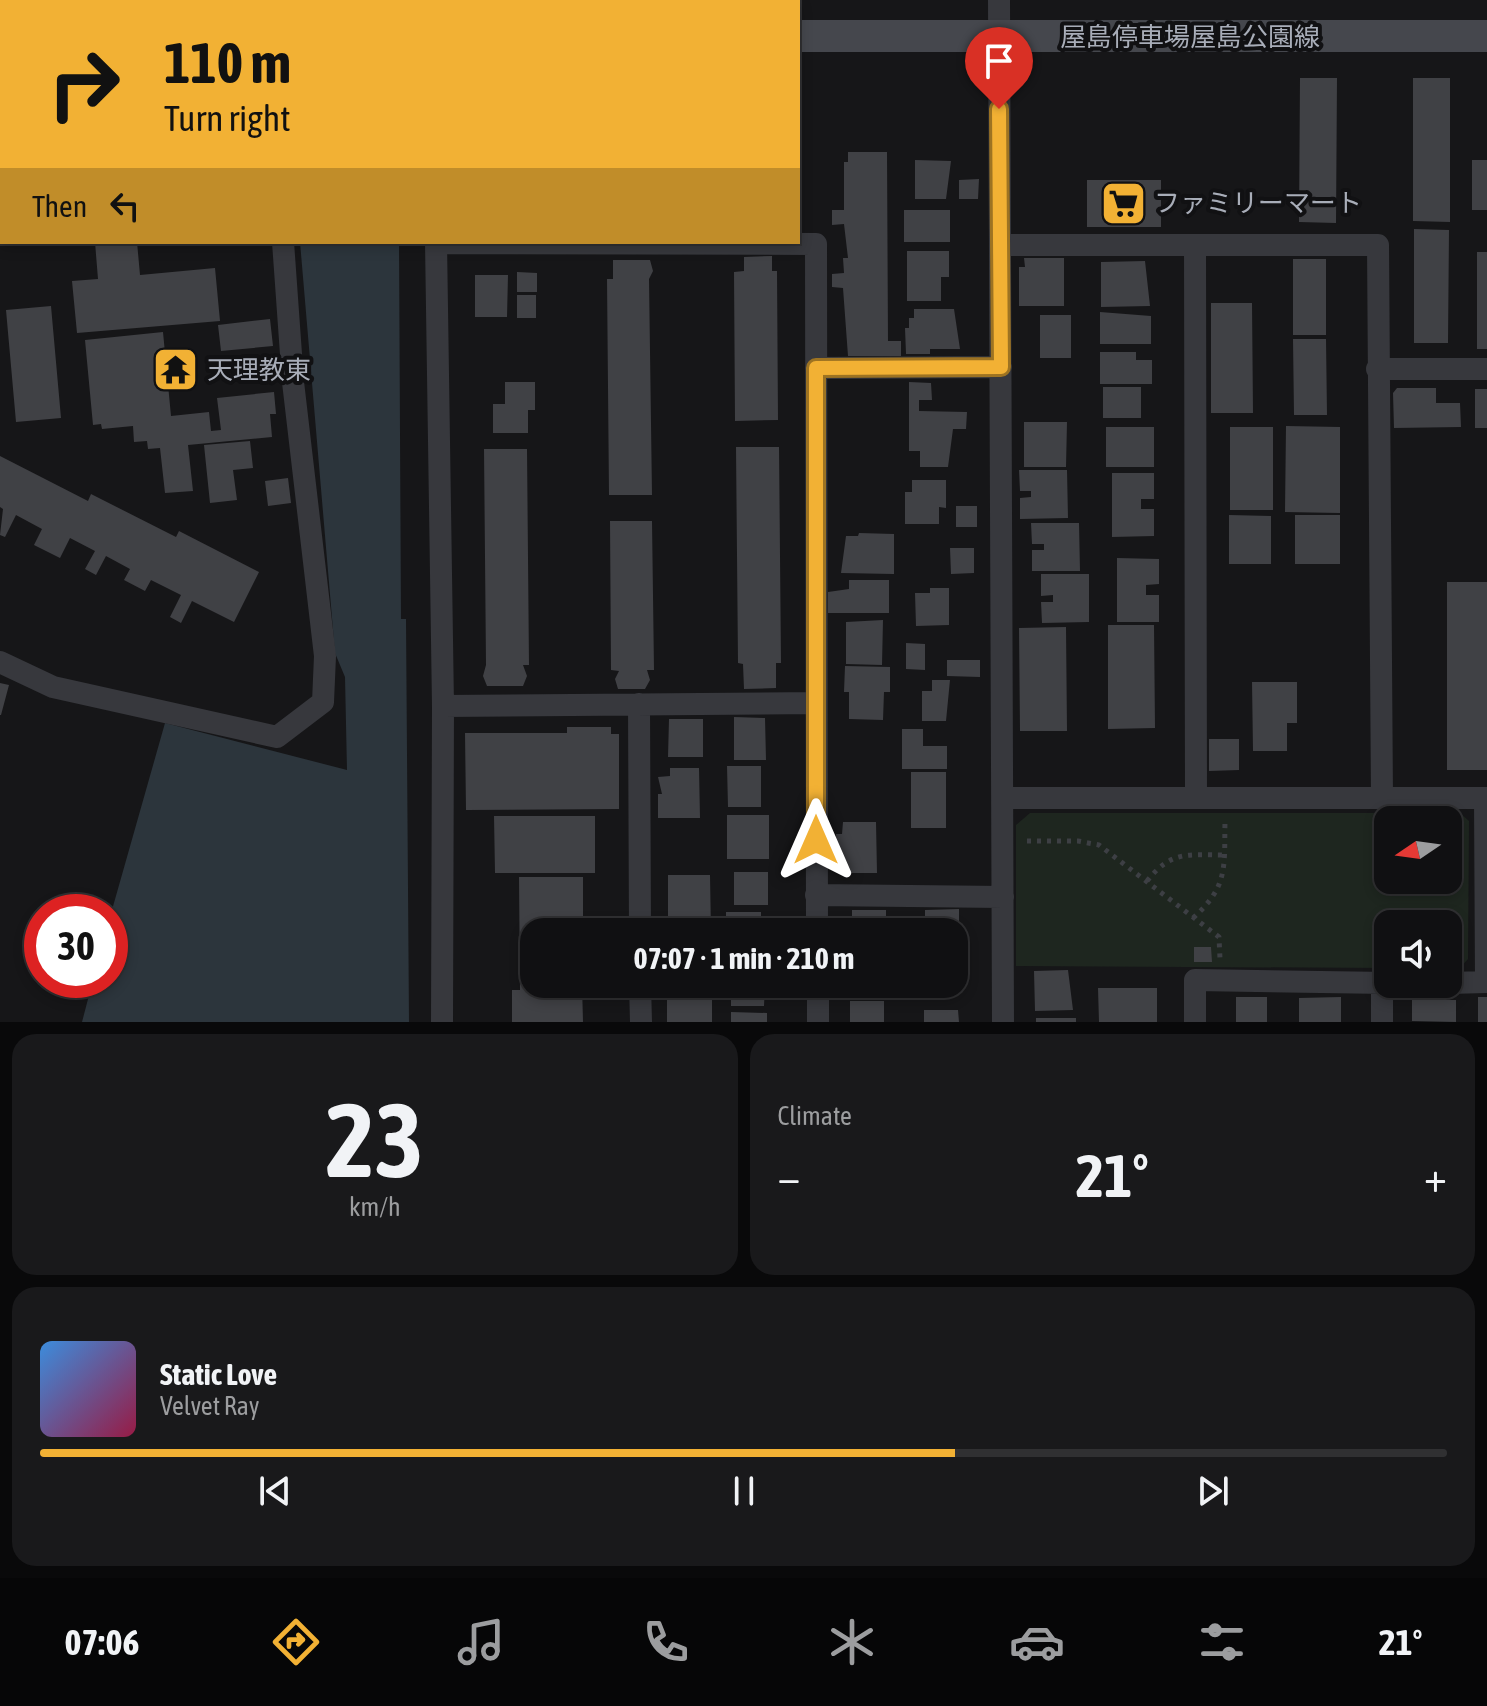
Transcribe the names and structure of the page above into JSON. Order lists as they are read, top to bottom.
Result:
{
  "streets": {
    "main road": ["屋島停車場屋島公園線"]
  },
  "places": {
    "supermarket": ["ファミリーマート"],
    "temple": ["天理教東"]
  },
  "north": "left",
  "page": {
    "turn": ["110 m", "Turn right"],
    "then": "Then",
    "limit": "30",
    "trip": "07:07 · 1 min · 210 m",
    "tile": [
      ["23", "km/h"],
      "Climate"
    ],
    "heat": ["−", "21°", "+"],
    "song": ["Static Love", "Velvet Ray"],
    "tabs": ["07:06", "21°"]
  }
}
